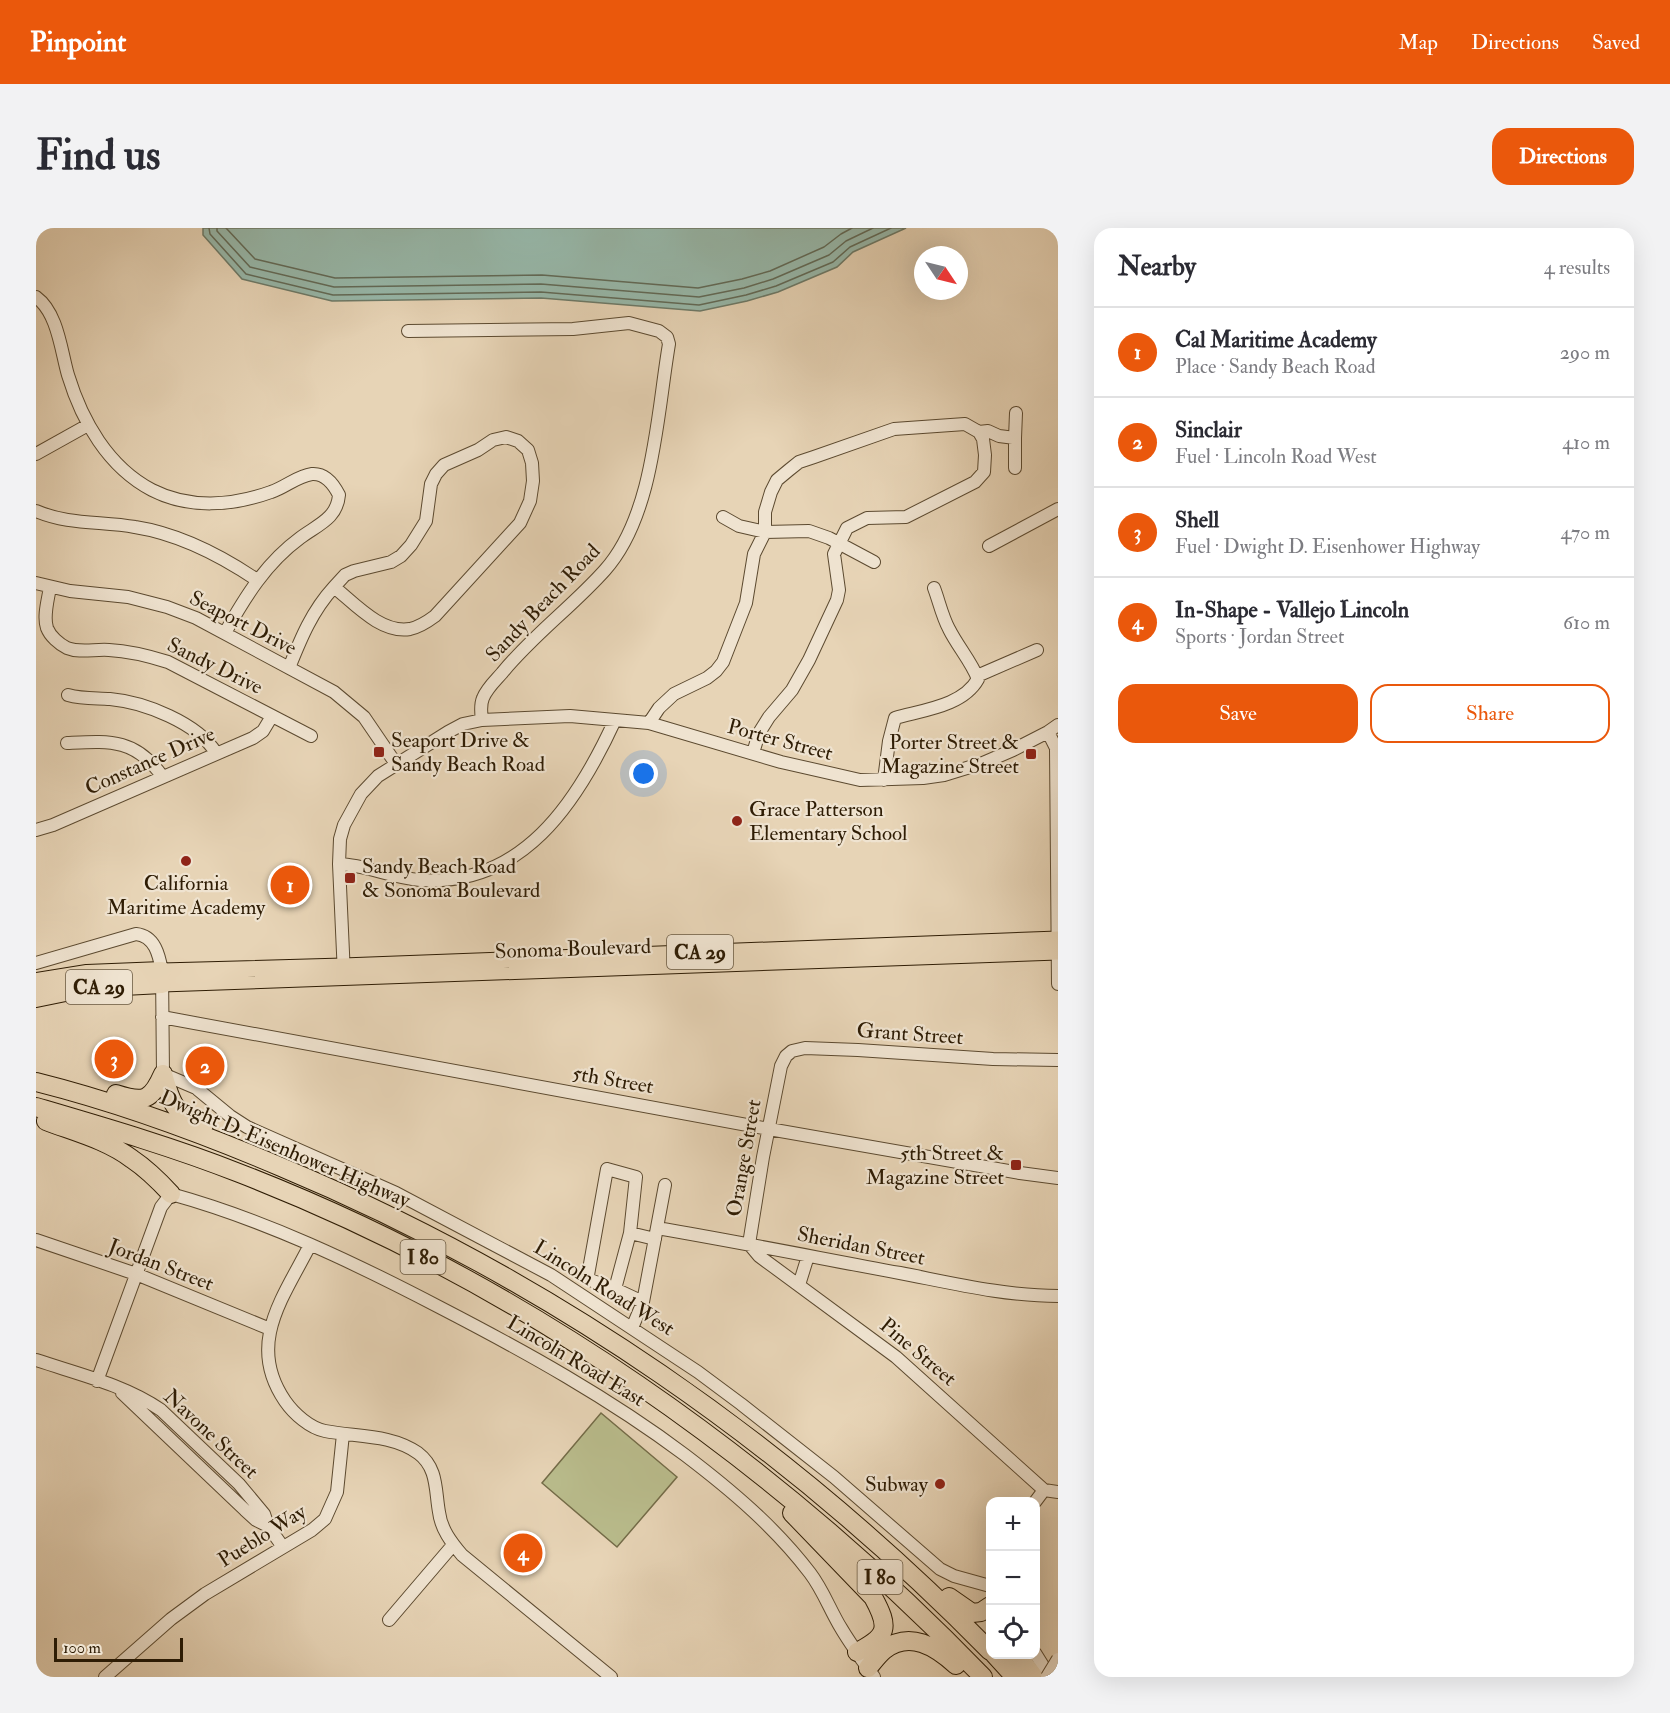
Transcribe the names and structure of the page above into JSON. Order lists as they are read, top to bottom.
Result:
{
  "streets": {
    "highway": ["CA 29", "Dwight D. Eisenhower Highway", "I 80"],
    "main road": ["Sonoma Boulevard"],
    "street": [
      "Sandy Beach Road",
      "Seaport Drive",
      "Sandy Drive",
      "Porter Street",
      "Constance Drive",
      "Grant Street",
      "5th Street",
      "Orange Street",
      "Sheridan Street",
      "Jordan Street",
      "Lincoln Road West",
      "Pine Street",
      "Lincoln Road East",
      "Navone Street",
      "Pueblo Way"
    ]
  },
  "crossings": [
    ["Sandy Beach Road", "Porter Street"],
    ["Seaport Drive", "Sandy Drive"],
    ["Sandy Drive", "Constance Drive"],
    ["Sonoma Boulevard", "CA 29"],
    ["Grant Street", "Orange Street"],
    ["5th Street", "Orange Street"],
    ["Orange Street", "Sheridan Street"],
    ["Orange Street", "Pine Street"],
    ["Sheridan Street", "Pine Street"],
    ["Navone Street", "Pueblo Way"]
  ],
  "places": {
    "transit": [
      "Seaport Drive & Sandy Beach Road",
      "Porter Street & Magazine Street",
      "Sandy Beach Road & Sonoma Boulevard",
      "5th Street & Magazine Street"
    ],
    "other": ["Grace Patterson Elementary School", "California Maritime Academy", "Subway"]
  },
  "scale_bar": "100 m",
  "north": "bottom right",
  "page": {
    "header": "Pinpoint",
    "nav": ["Map", "Directions", "Saved"],
    "buttons": [
      "Directions",
      ["Save", "Share"]
    ],
    "title": "Find us",
    "heading": ["Nearby", "4 results"],
    "list": [
      {
        "mark": "1",
        "name": "Cal Maritime Academy",
        "note": "Place · Sandy Beach Road",
        "value": "290 m"
      },
      {
        "mark": "2",
        "name": "Sinclair",
        "note": "Fuel · Lincoln Road West",
        "value": "410 m"
      },
      {
        "mark": "3",
        "name": "Shell",
        "note": "Fuel · Dwight D. Eisenhower Highway",
        "value": "470 m"
      },
      {
        "mark": "4",
        "name": "In-Shape - Vallejo Lincoln",
        "note": "Sports · Jordan Street",
        "value": "610 m"
      }
    ],
    "pins": [
      "1",
      "3",
      "2",
      "4"
    ],
    "map_buttons": ["+", "−"],
    "scale": "100 m"
  }
}
